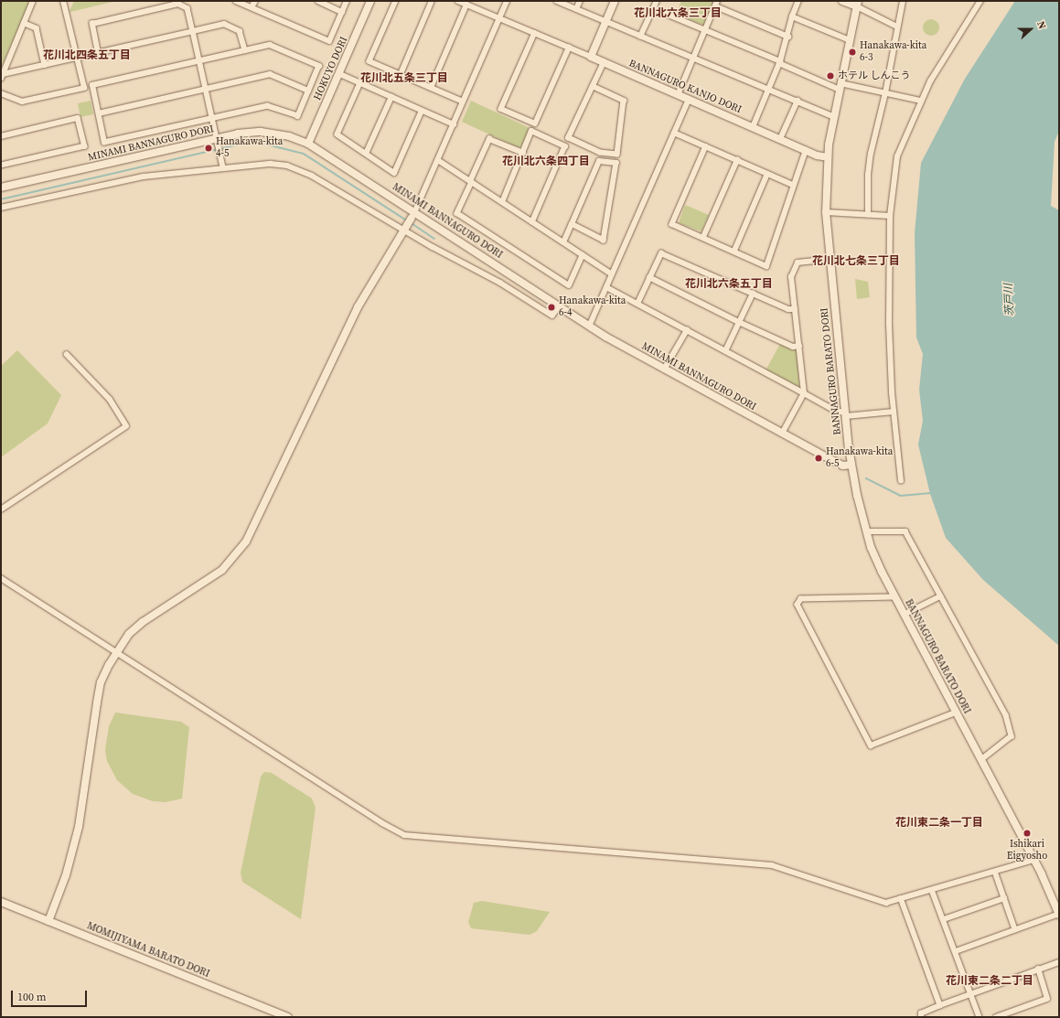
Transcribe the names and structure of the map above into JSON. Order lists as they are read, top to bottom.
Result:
{
  "streets": {
    "street": [
      "HOKUYO DORI",
      "BANNAGURO KANJO DORI",
      "MINAMI BANNAGURO DORI",
      "BANNAGURO BARATO DORI",
      "MOMIJIYAMA BARATO DORI"
    ]
  },
  "crossings": [
    ["HOKUYO DORI", "MINAMI BANNAGURO DORI"],
    ["BANNAGURO KANJO DORI", "BANNAGURO BARATO DORI"],
    ["MINAMI BANNAGURO DORI", "BANNAGURO BARATO DORI"]
  ],
  "districts": [
    "花川北六条三丁目",
    "花川北四条五丁目",
    "花川北五条三丁目",
    "花川北六条四丁目",
    "花川北七条三丁目",
    "花川北六条五丁目",
    "花川東二条一丁目",
    "花川東二条二丁目"
  ],
  "water": ["茨戸川"],
  "places": [
    "Hanakawa-kita 6-3",
    "ホテル しんこう",
    "Hanakawa-kita 4-5",
    "Hanakawa-kita 6-4",
    "Hanakawa-kita 6-5",
    "Ishikari Eigyosho"
  ],
  "scale_bar": "100 m",
  "north": "right"
}
